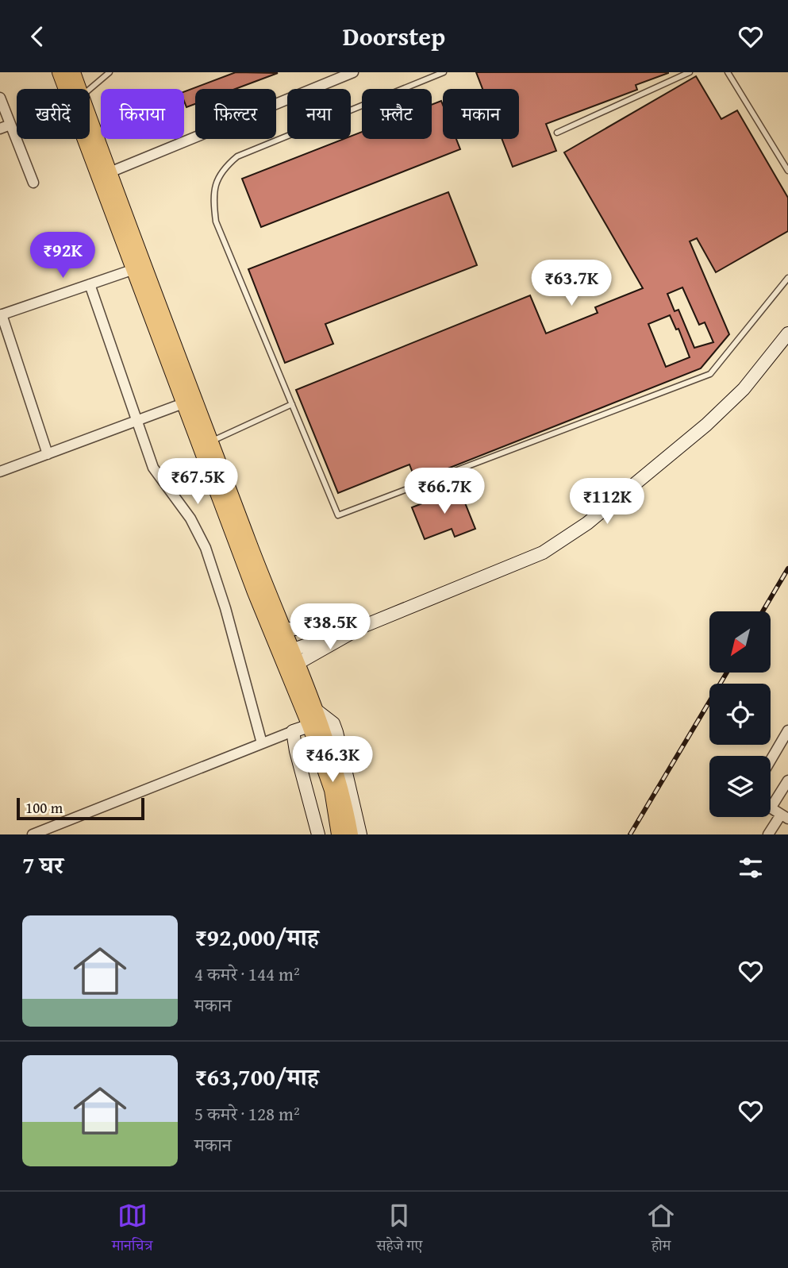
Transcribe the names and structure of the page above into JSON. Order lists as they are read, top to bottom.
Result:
{
  "scale_bar": "100 m",
  "north": "bottom left",
  "page": {
    "header": "Doorstep",
    "chip": [
      "खरीदें",
      "किराया",
      "फ़िल्टर",
      "नया",
      "फ़्लैट",
      "मकान"
    ],
    "price": [
      "₹92K",
      "₹63.7K",
      "₹67.5K",
      "₹66.7K",
      "₹112K",
      "₹38.5K",
      "₹46.3K"
    ],
    "scale": "100 m",
    "heading": "7 घर",
    "list": [
      {
        "name": "₹92,000/माह",
        "note": "4 कमरे · 144 m² · मकान"
      },
      {
        "name": "₹63,700/माह",
        "note": "5 कमरे · 128 m² · मकान"
      }
    ],
    "tabs": ["मानचित्र", "सहेजे गए", "होम"]
  }
}
